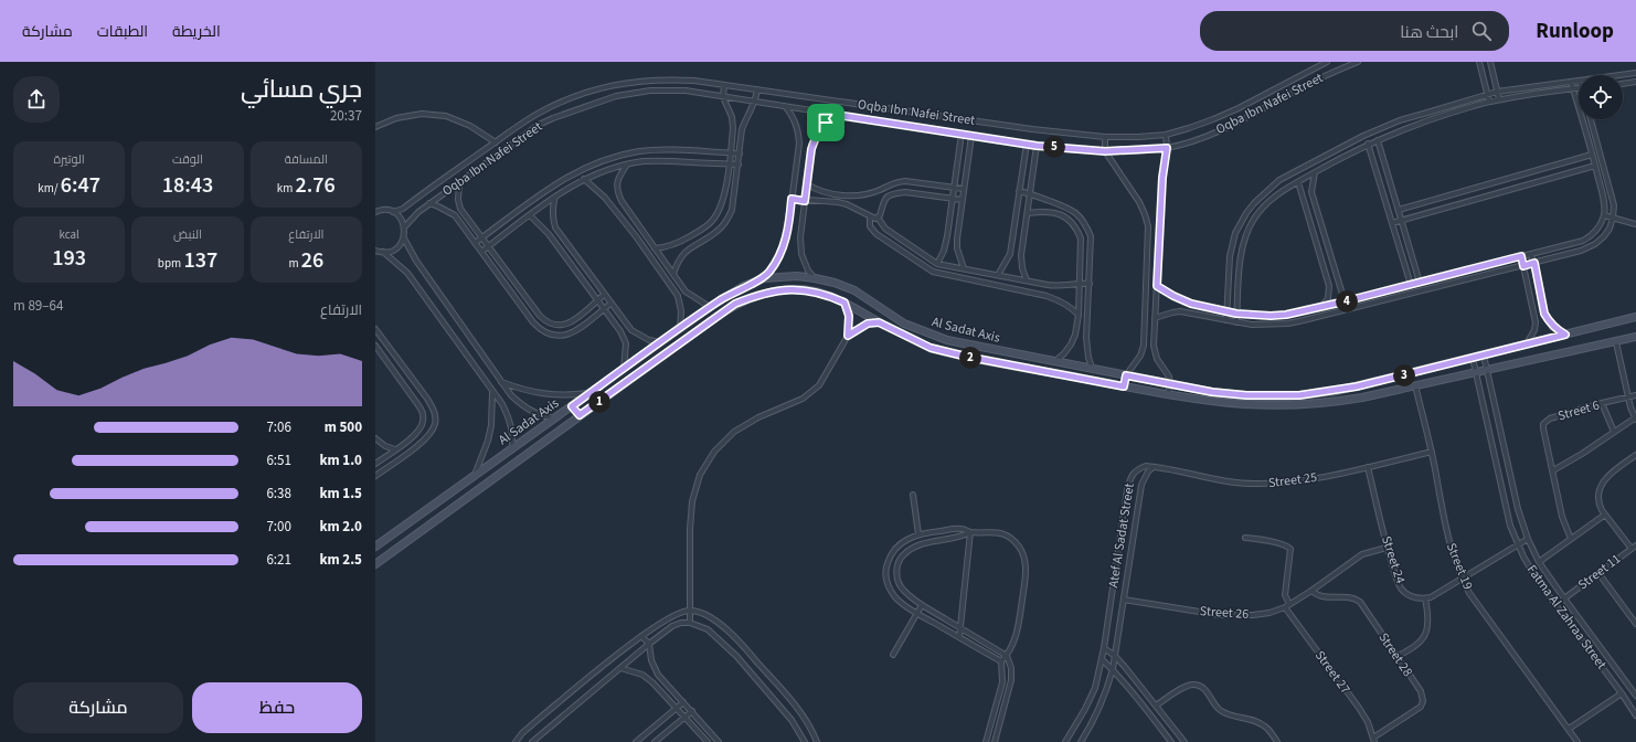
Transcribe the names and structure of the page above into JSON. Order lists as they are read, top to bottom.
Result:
{
  "streets": {
    "street": [
      "Oqba Ibn Nafei Street",
      "Al Sadat Axis",
      "Street 6",
      "Street 25",
      "Atef Al Sadat Street",
      "Street 24",
      "Street 19",
      "Street 11",
      "Street 26",
      "Fatma Al Zahraa Street",
      "Street 28",
      "Street 27"
    ]
  },
  "crossings": [
    ["Al Sadat Axis", "Street 19"],
    ["Al Sadat Axis", "Fatma Al Zahraa Street"],
    ["Street 25", "Atef Al Sadat Street"],
    ["Street 25", "Street 24"],
    ["Street 25", "Street 19"],
    ["Atef Al Sadat Street", "Street 26"],
    ["Street 24", "Street 26"],
    ["Street 11", "Fatma Al Zahraa Street"],
    ["Street 26", "Street 28"],
    ["Street 26", "Street 27"],
    ["Street 28", "Street 27"]
  ],
  "page": {
    "header": "Runloop",
    "search": "ابحث هنا",
    "nav": ["الخريطة", "الطبقات", "مشاركة"],
    "heading": ["جري مسائي", "20:37"],
    "pins": [
      "5",
      "4",
      "2",
      "3",
      "1"
    ],
    "stats": [
      ["المسافة", "2.76 km"],
      ["الوقت", "18:43"],
      ["الوتيرة", "6:47 /km"],
      ["الارتفاع", "26 m"],
      ["النبض", "137 bpm"],
      ["kcal", "193"]
    ],
    "chart": ["الارتفاع", "64–89 m"],
    "list": [
      {
        "name": "500 m",
        "note": "7:06"
      },
      {
        "name": "1.0 km",
        "note": "6:51"
      },
      {
        "name": "1.5 km",
        "note": "6:38"
      },
      {
        "name": "2.0 km",
        "note": "7:00"
      },
      {
        "name": "2.5 km",
        "note": "6:21"
      }
    ],
    "buttons": ["حفظ", "مشاركة"]
  }
}
